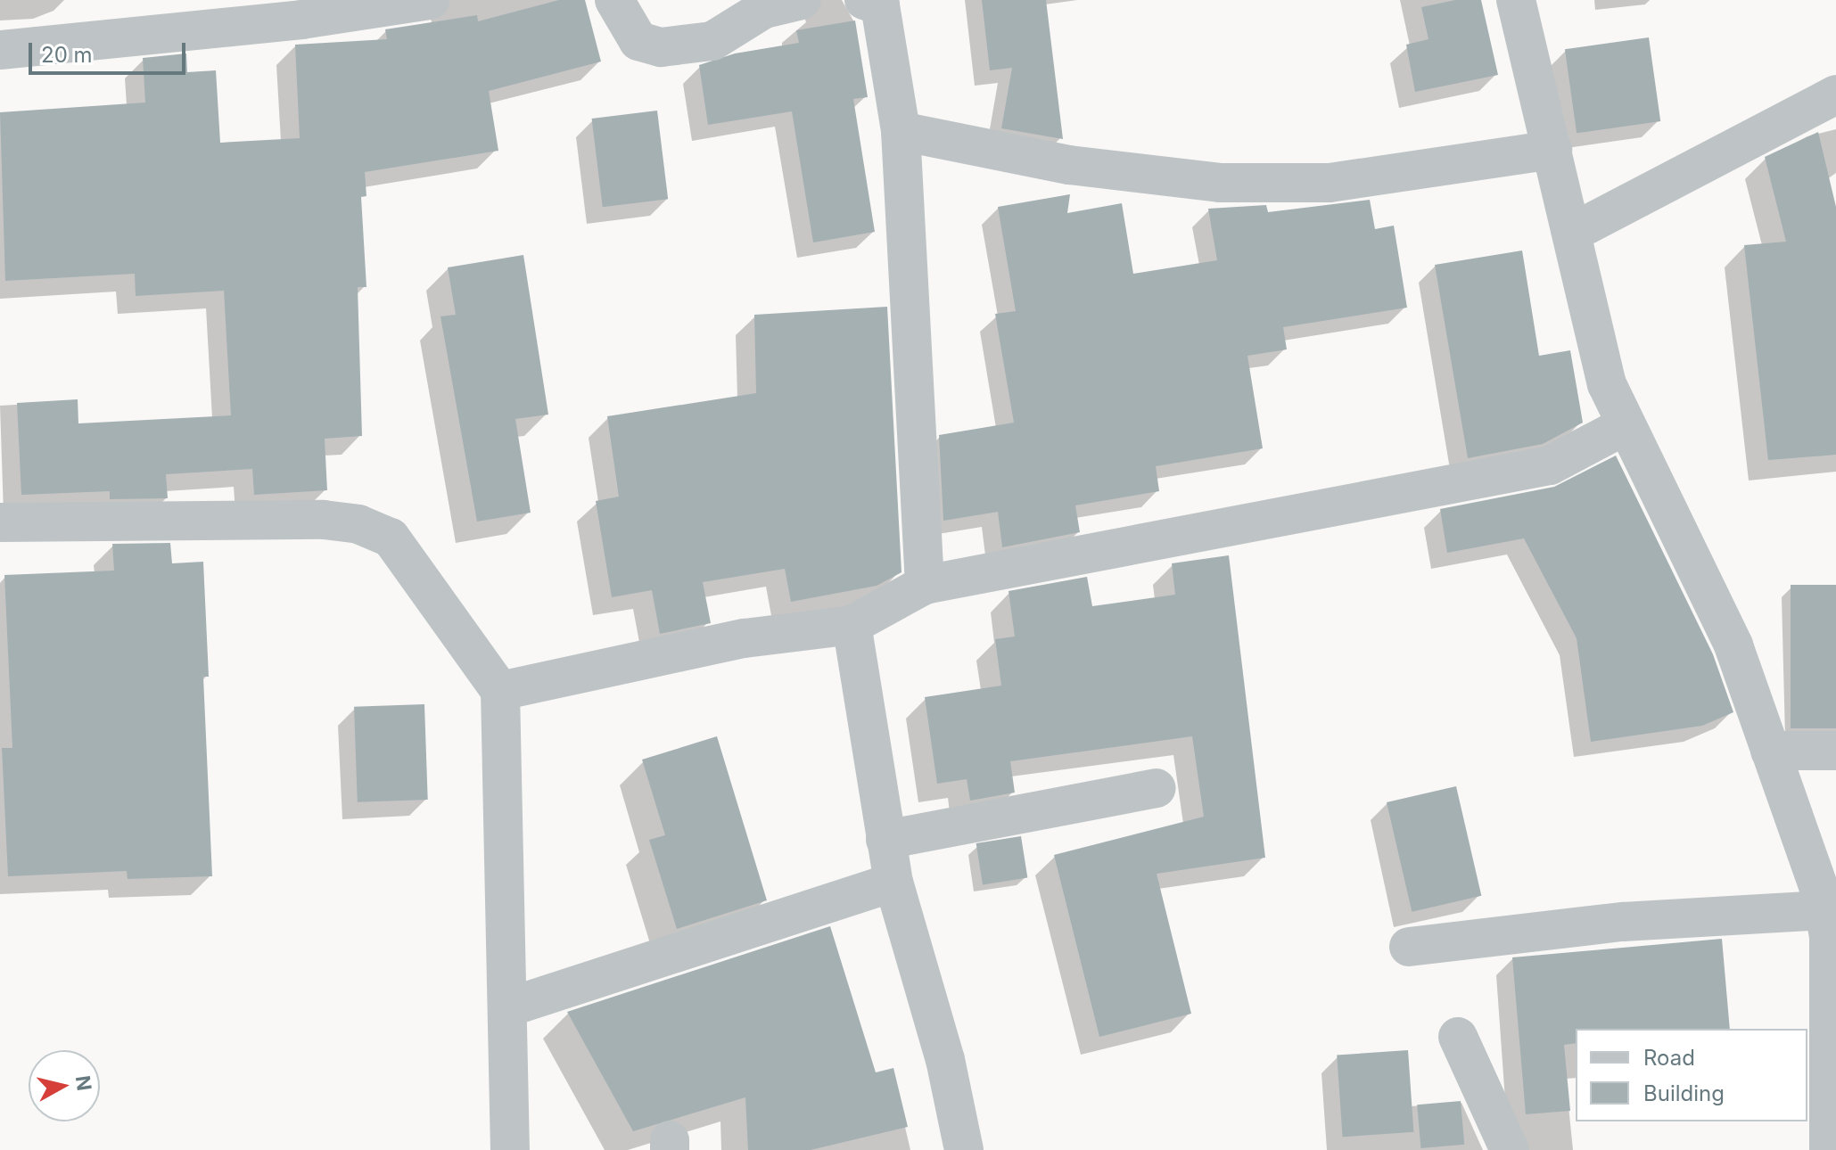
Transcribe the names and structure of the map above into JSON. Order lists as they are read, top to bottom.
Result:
{
  "legend": ["Road", "Building"],
  "scale_bar": "20 m",
  "north": "right"
}
